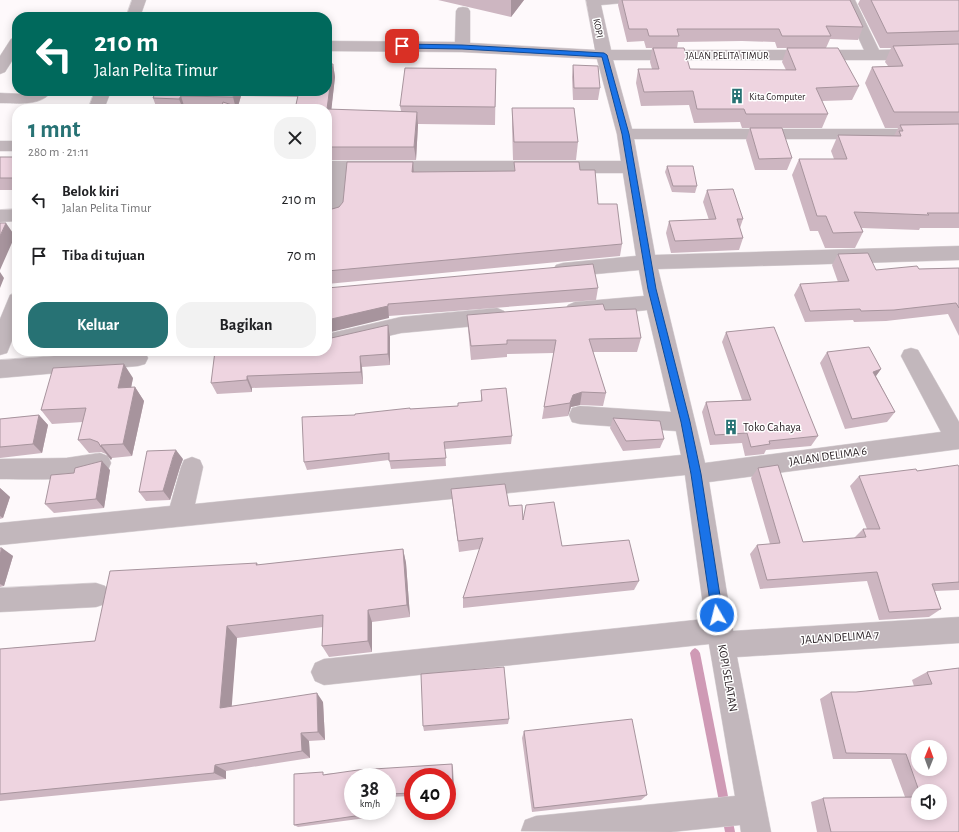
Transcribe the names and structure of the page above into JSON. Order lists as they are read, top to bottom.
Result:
{
  "streets": {
    "street": [
      "KOPI",
      "JALAN PELITA TIMUR",
      "JALAN DELIMA 6",
      "JALAN DELIMA 7",
      "KOPI SELATAN"
    ]
  },
  "crossings": [
    ["KOPI", "JALAN PELITA TIMUR"],
    ["KOPI", "KOPI SELATAN"],
    ["JALAN PELITA TIMUR", "KOPI SELATAN"],
    ["JALAN DELIMA 6", "KOPI SELATAN"],
    ["JALAN DELIMA 7", "KOPI SELATAN"]
  ],
  "places": {
    "building": ["Kita Computer", "Toko Cahaya"]
  },
  "north": "top",
  "page": {
    "turn": ["210 m", "Jalan Pelita Timur"],
    "heading": ["1 mnt", "280 m · 21:11"],
    "list": [
      {
        "name": "Belok kiri",
        "note": "Jalan Pelita Timur",
        "value": "210 m"
      },
      {
        "name": "Tiba di tujuan",
        "value": "70 m"
      }
    ],
    "buttons": ["Keluar", "Bagikan"],
    "speed": "38 km/h",
    "limit": "40"
  }
}
